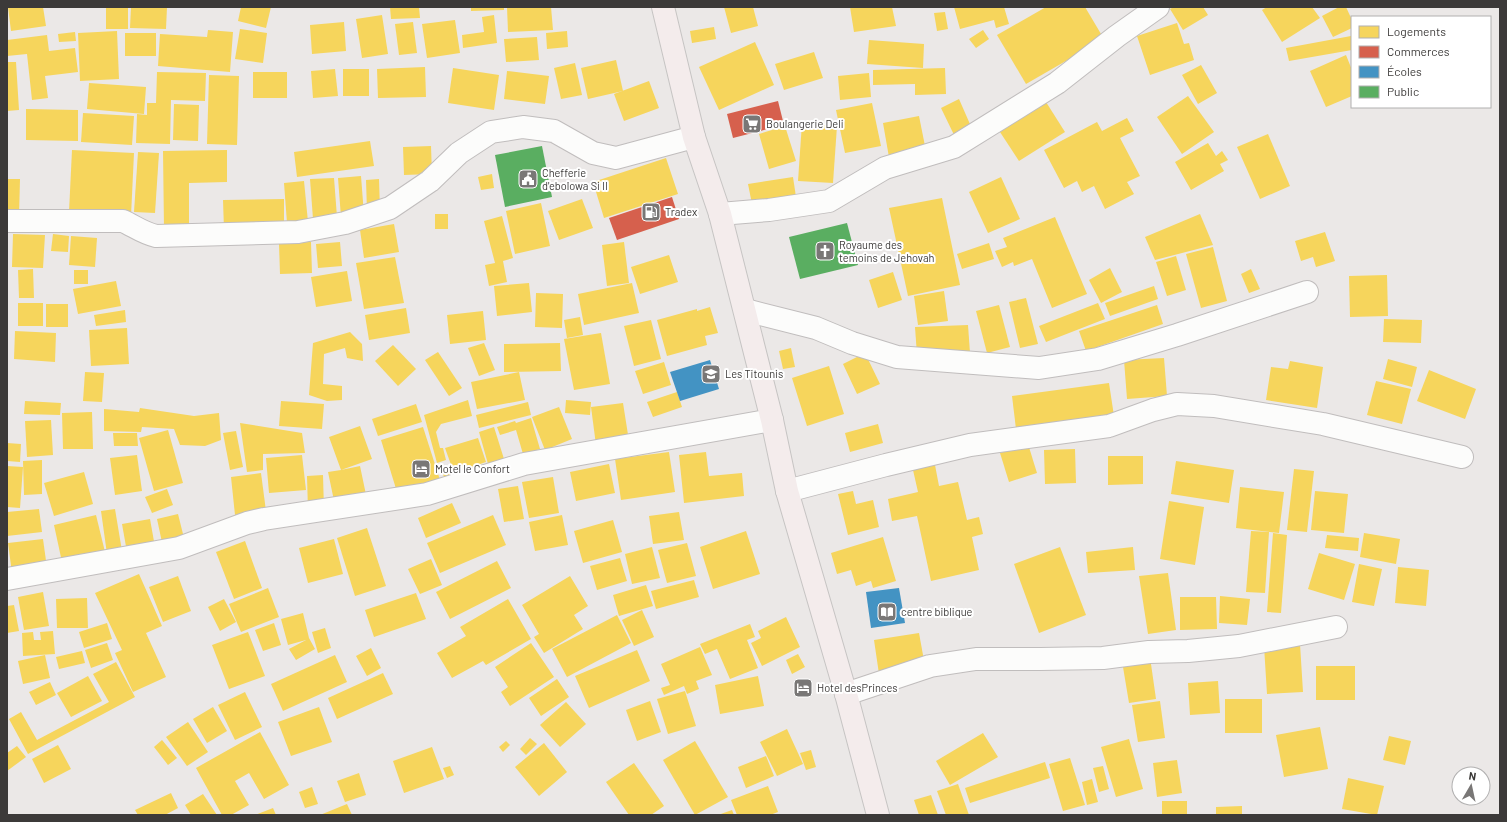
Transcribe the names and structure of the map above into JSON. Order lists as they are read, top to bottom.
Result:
{
  "places": {
    "supermarket": ["Boulangerie Deli"],
    "public building": ["Chefferie d'ebolowa Si II"],
    "fuel station": ["Tradex"],
    "church": ["Royaume des temoins de Jehovah"],
    "school or university": ["Les Titounis"],
    "hotel": ["Motel le Confort", "Hotel desPrinces"],
    "library": ["centre biblique"]
  },
  "legend": [
    "Logements",
    "Commerces",
    "Écoles",
    "Public"
  ],
  "north": "top"
}
